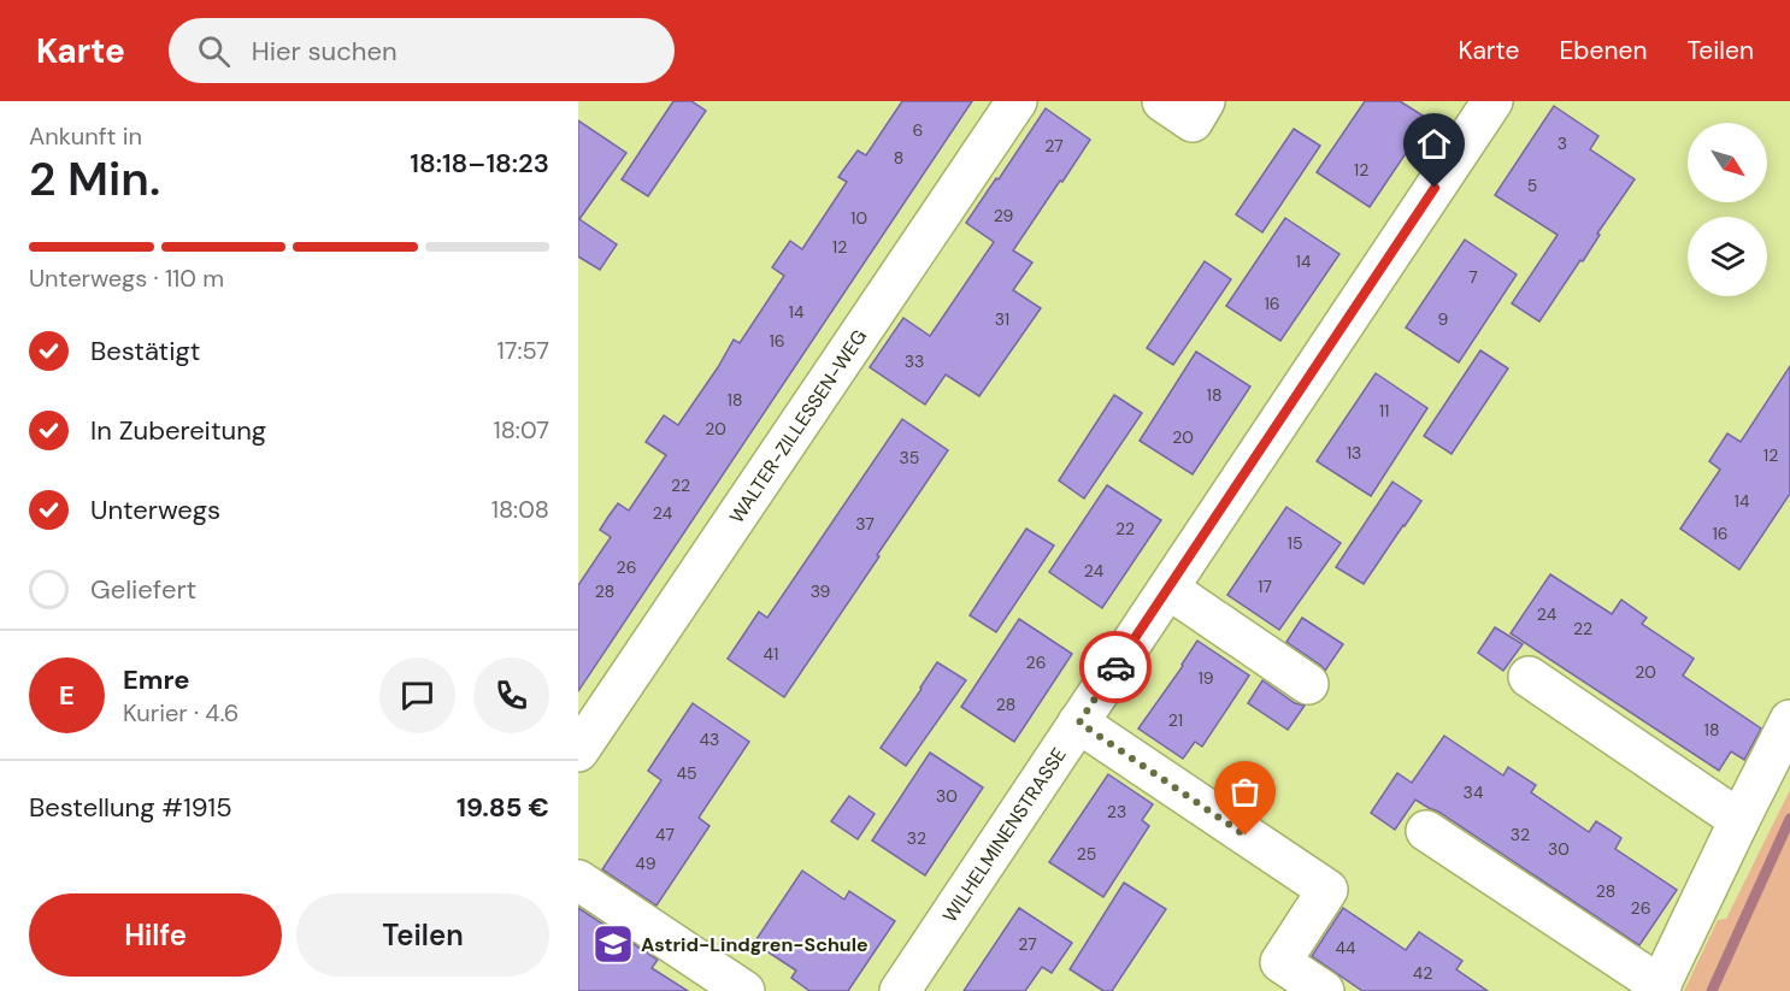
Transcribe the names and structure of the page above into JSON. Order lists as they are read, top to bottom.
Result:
{
  "streets": {
    "street": ["WALTER-ZILLESSEN-WEG", "WILHELMINENSTRASSE"]
  },
  "places": {
    "school or university": ["Astrid-Lindgren-Schule"]
  },
  "house_numbers": [
    "6",
    "3",
    "27",
    "8",
    "12",
    "5",
    "29",
    "10",
    "12",
    "14",
    "7",
    "16",
    "14",
    "31",
    "9",
    "16",
    "33",
    "18",
    "18",
    "11",
    "20",
    "20",
    "13",
    "12",
    "35",
    "22",
    "14",
    "24",
    "37",
    "22",
    "16",
    "15",
    "26",
    "24",
    "17",
    "28",
    "39",
    "24",
    "22",
    "41",
    "26",
    "20",
    "19",
    "28",
    "21",
    "18",
    "43",
    "45",
    "34",
    "30",
    "23",
    "47",
    "32",
    "32",
    "30",
    "25",
    "49",
    "28",
    "26",
    "27",
    "44",
    "42"
  ],
  "north": "bottom right",
  "page": {
    "header": "Karte",
    "search": "Hier suchen",
    "nav": ["Karte", "Ebenen", "Teilen"],
    "heading": ["2 Min.", "Ankunft in", "18:18–18:23"],
    "panel": [
      "Emre",
      "Kurier · 4.6",
      "Bestellung #1915",
      "19.85 €"
    ],
    "bar": "Unterwegs · 110 m",
    "list": [
      ["Bestätigt", "17:57"],
      ["In Zubereitung", "18:07"],
      ["Unterwegs", "18:08"],
      "Geliefert"
    ],
    "round": "E",
    "buttons": ["Hilfe", "Teilen"]
  }
}
